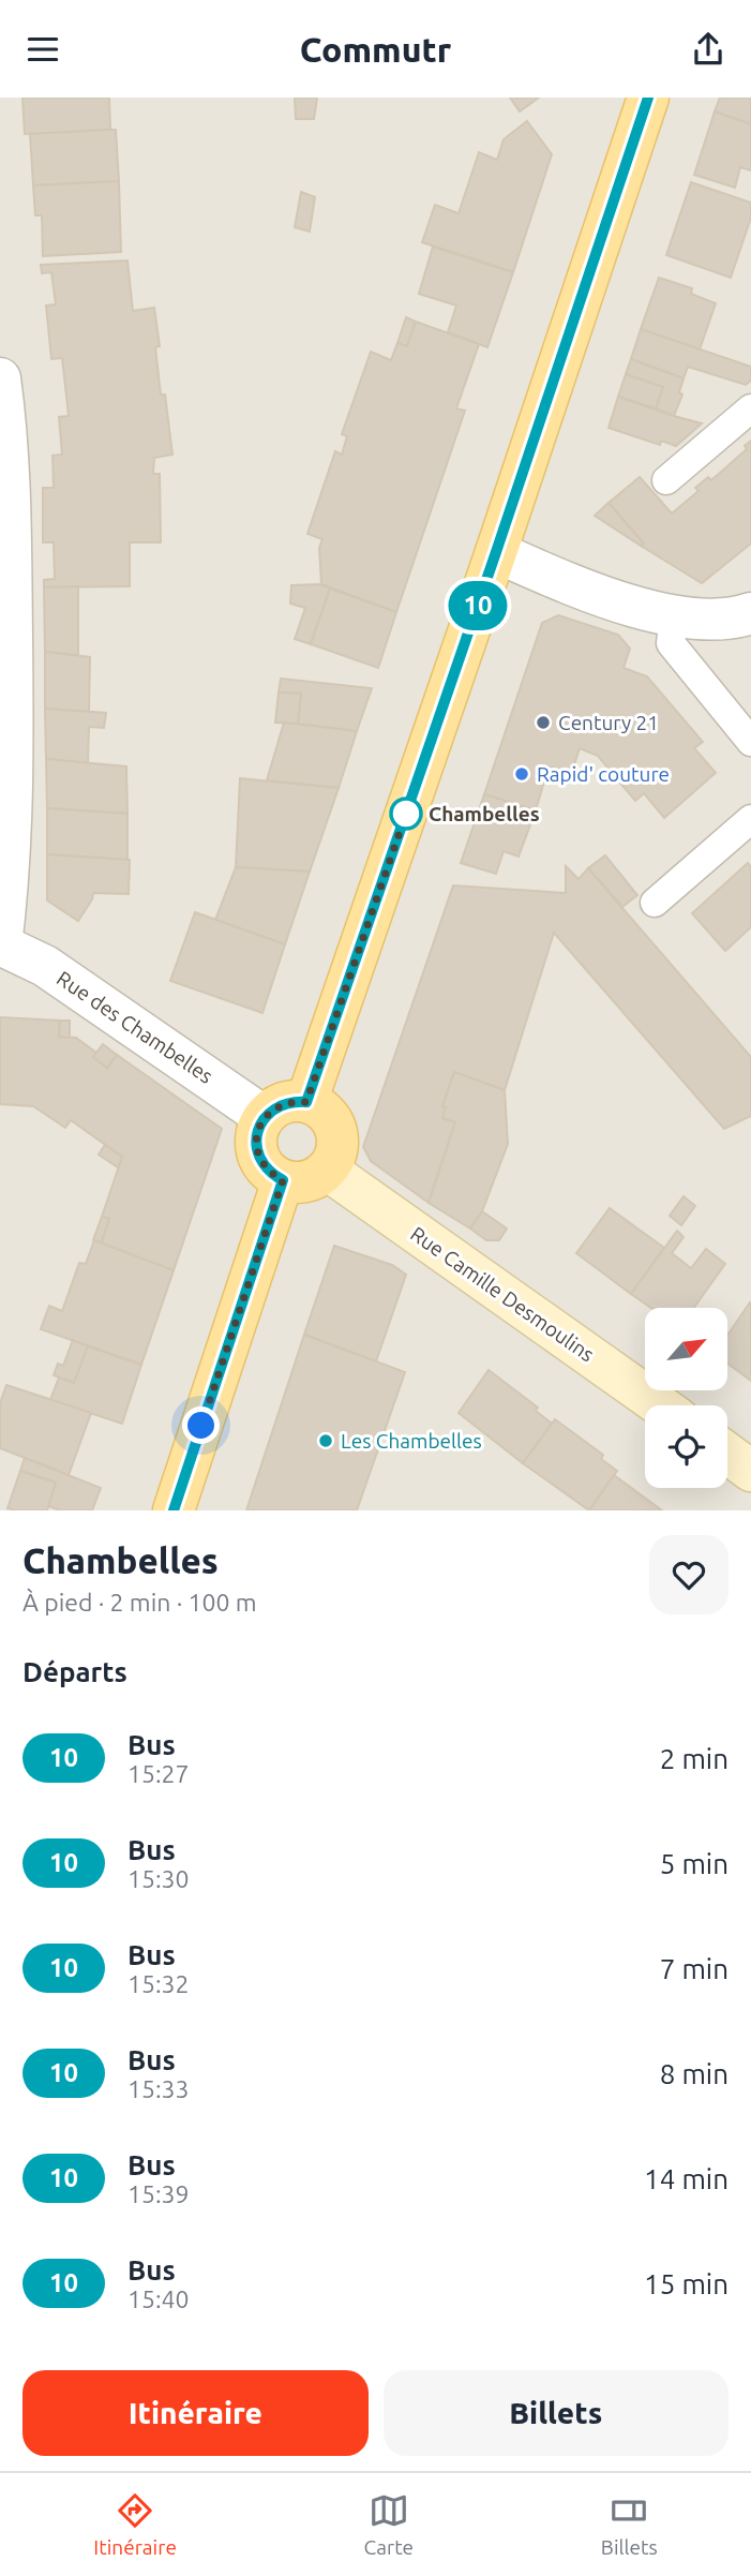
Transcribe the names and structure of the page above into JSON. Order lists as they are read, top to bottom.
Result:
{
  "streets": {
    "street": ["Rue des Chambelles", "Rue Camille Desmoulins"]
  },
  "crossings": [
    ["Rue des Chambelles", "Rue Camille Desmoulins"]
  ],
  "places": [
    "Century 21",
    "Rapid' couture",
    "Chambelles",
    "Les Chambelles"
  ],
  "lines": ["bus line 10"],
  "north": "top right",
  "page": {
    "header": "Commutr",
    "on_map": "10",
    "heading": [
      ["Chambelles", "À pied · 2 min · 100 m"],
      "Départs"
    ],
    "list": [
      {
        "mark": "10",
        "name": "Bus",
        "note": "15:27",
        "value": "2 min"
      },
      {
        "mark": "10",
        "name": "Bus",
        "note": "15:30",
        "value": "5 min"
      },
      {
        "mark": "10",
        "name": "Bus",
        "note": "15:32",
        "value": "7 min"
      },
      {
        "mark": "10",
        "name": "Bus",
        "note": "15:33",
        "value": "8 min"
      },
      {
        "mark": "10",
        "name": "Bus",
        "note": "15:39",
        "value": "14 min"
      },
      {
        "mark": "10",
        "name": "Bus",
        "note": "15:40",
        "value": "15 min"
      }
    ],
    "buttons": ["Itinéraire", "Billets"],
    "tabs": ["Itinéraire", "Carte", "Billets"]
  }
}
